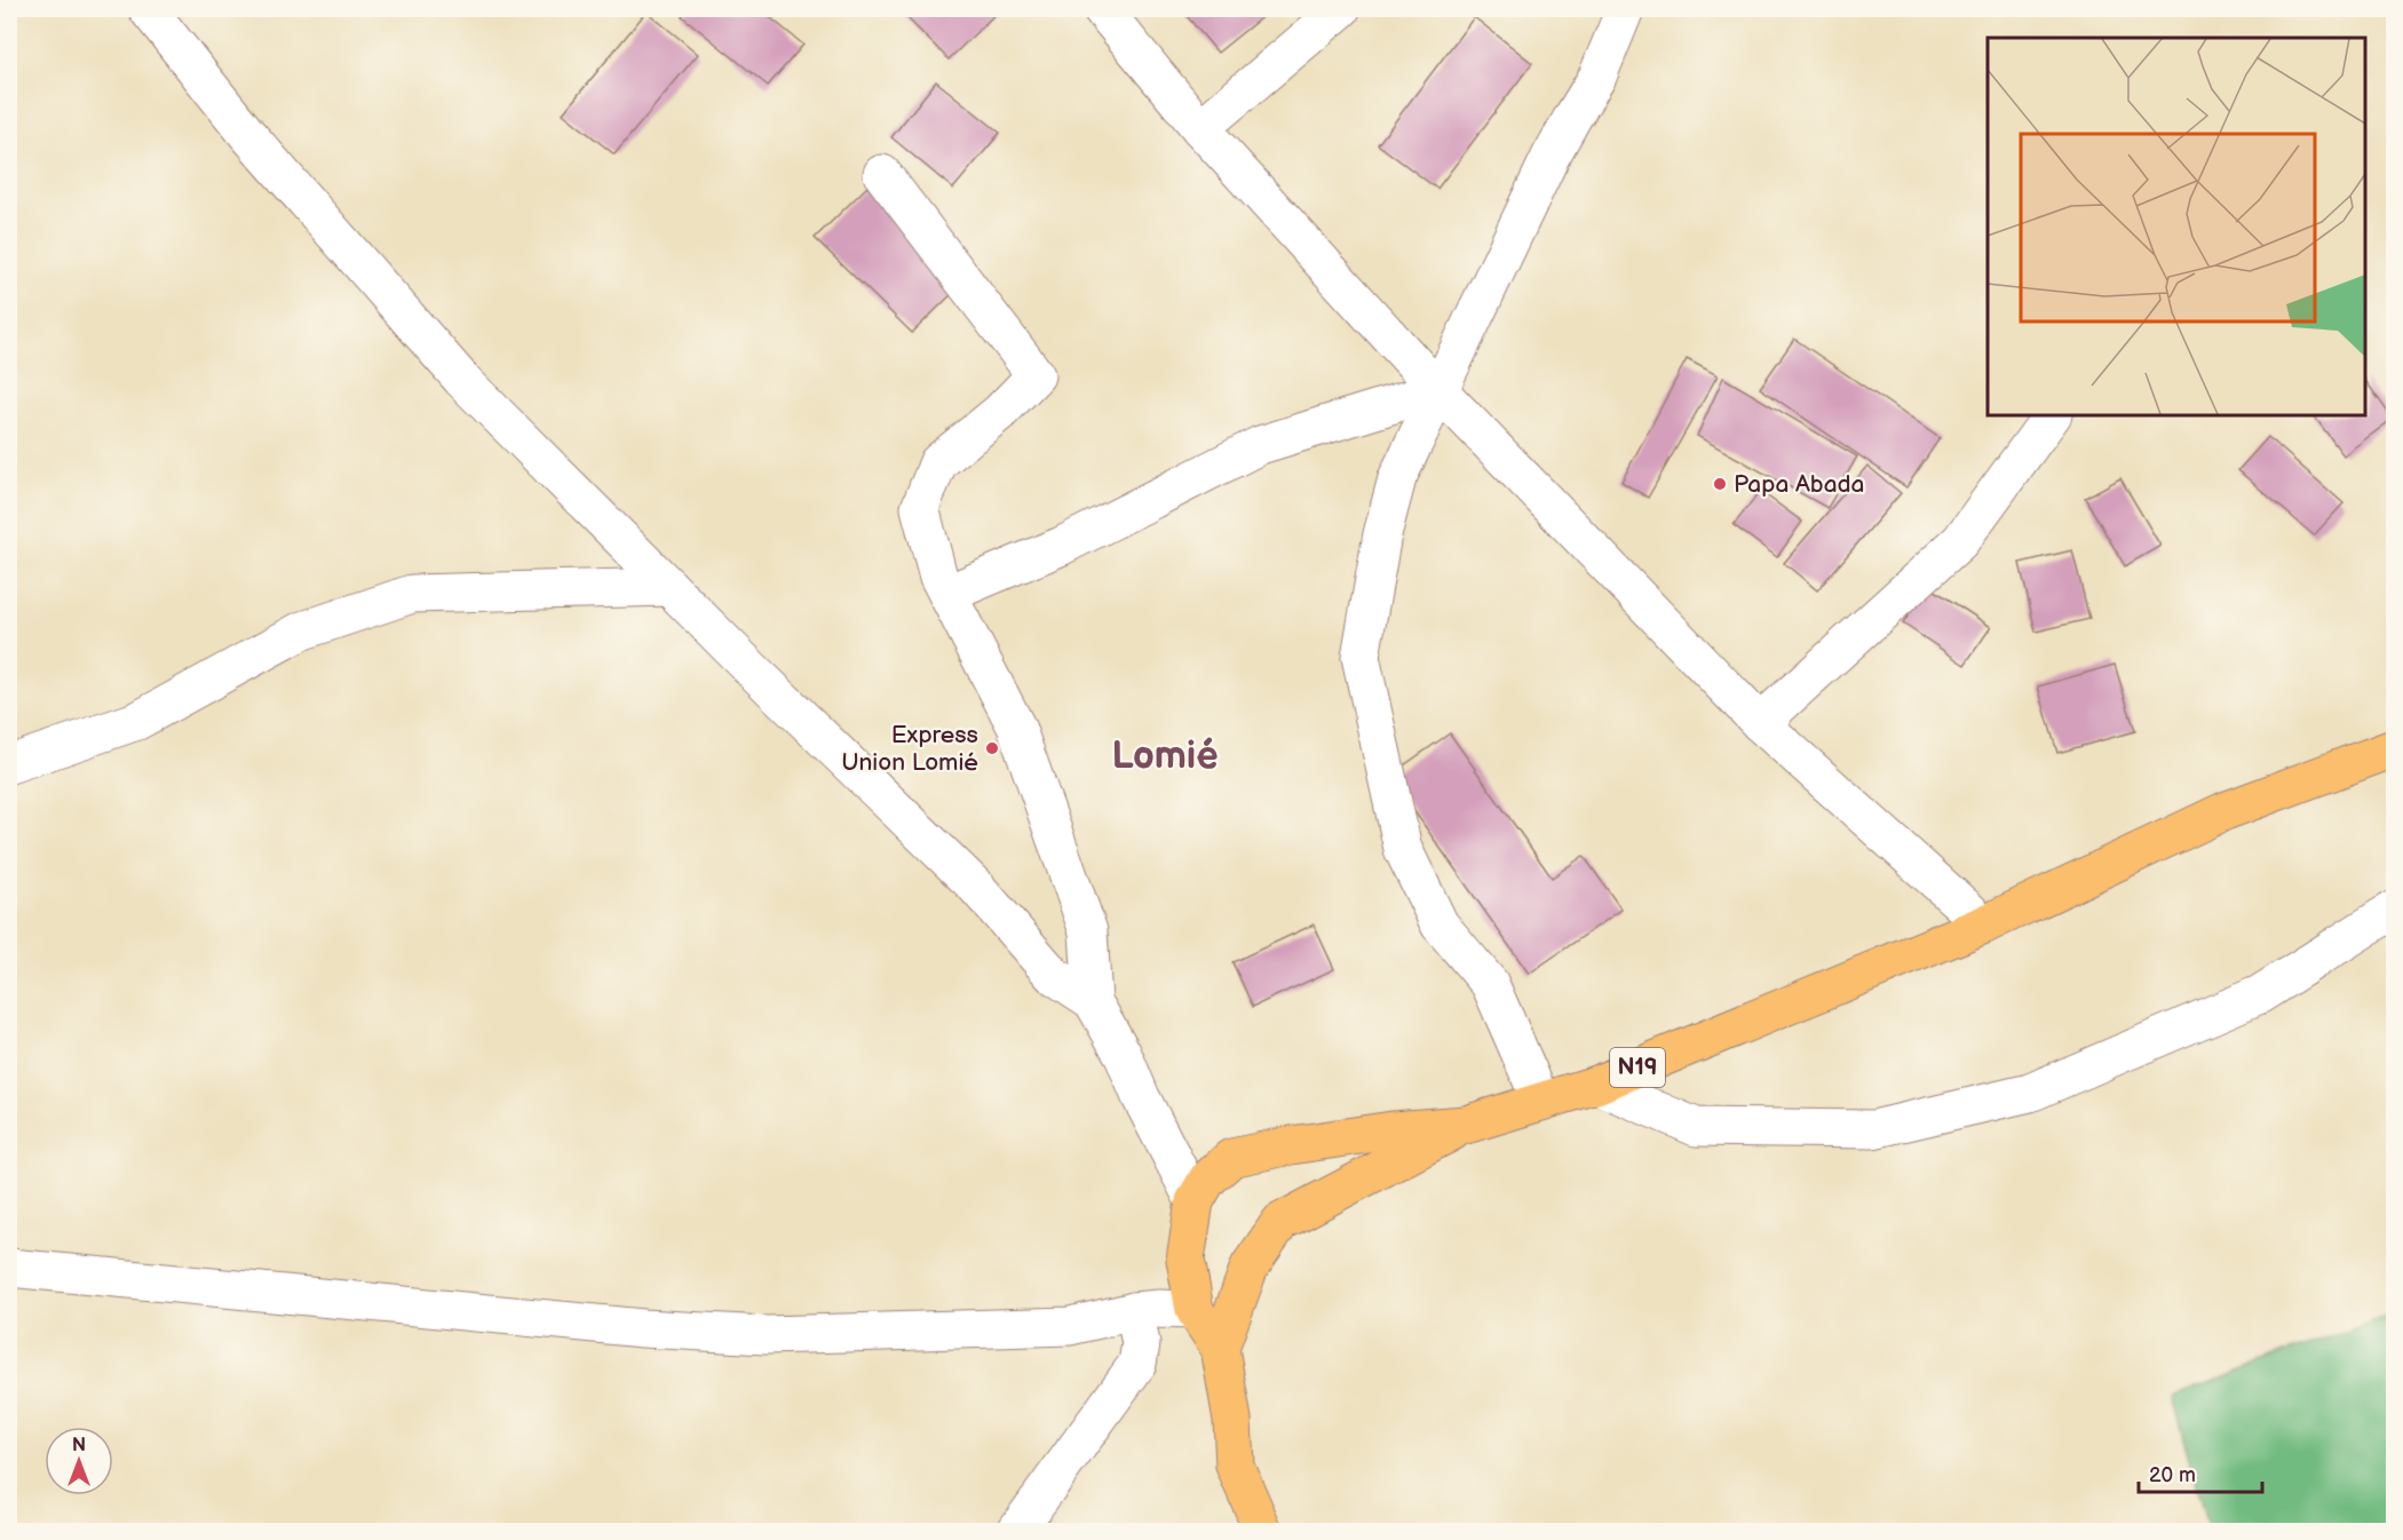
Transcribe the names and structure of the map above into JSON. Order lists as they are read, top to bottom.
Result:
{
  "streets": {
    "highway": ["N19"]
  },
  "districts": ["Lomié"],
  "places": ["Papa Abada", "Express Union Lomié"],
  "scale_bar": "20 m",
  "north": "top"
}
